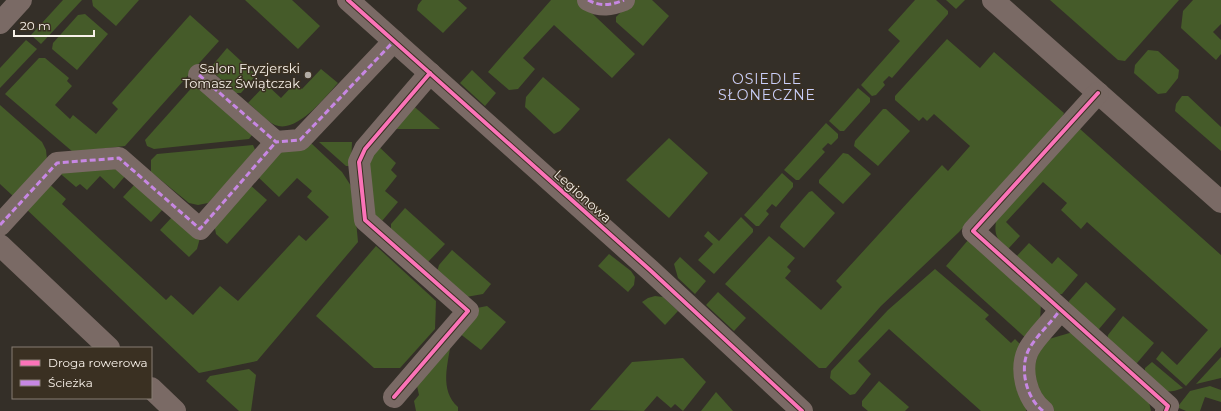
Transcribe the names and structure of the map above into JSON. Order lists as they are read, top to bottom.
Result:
{
  "streets": {
    "street": ["Legionowa"]
  },
  "districts": ["OSIEDLE SŁONECZNE"],
  "places": ["Salon Fryzjerski Tomasz Świątczak"],
  "legend": ["Droga rowerowa", "Ścieżka"],
  "scale_bar": "20 m"
}
